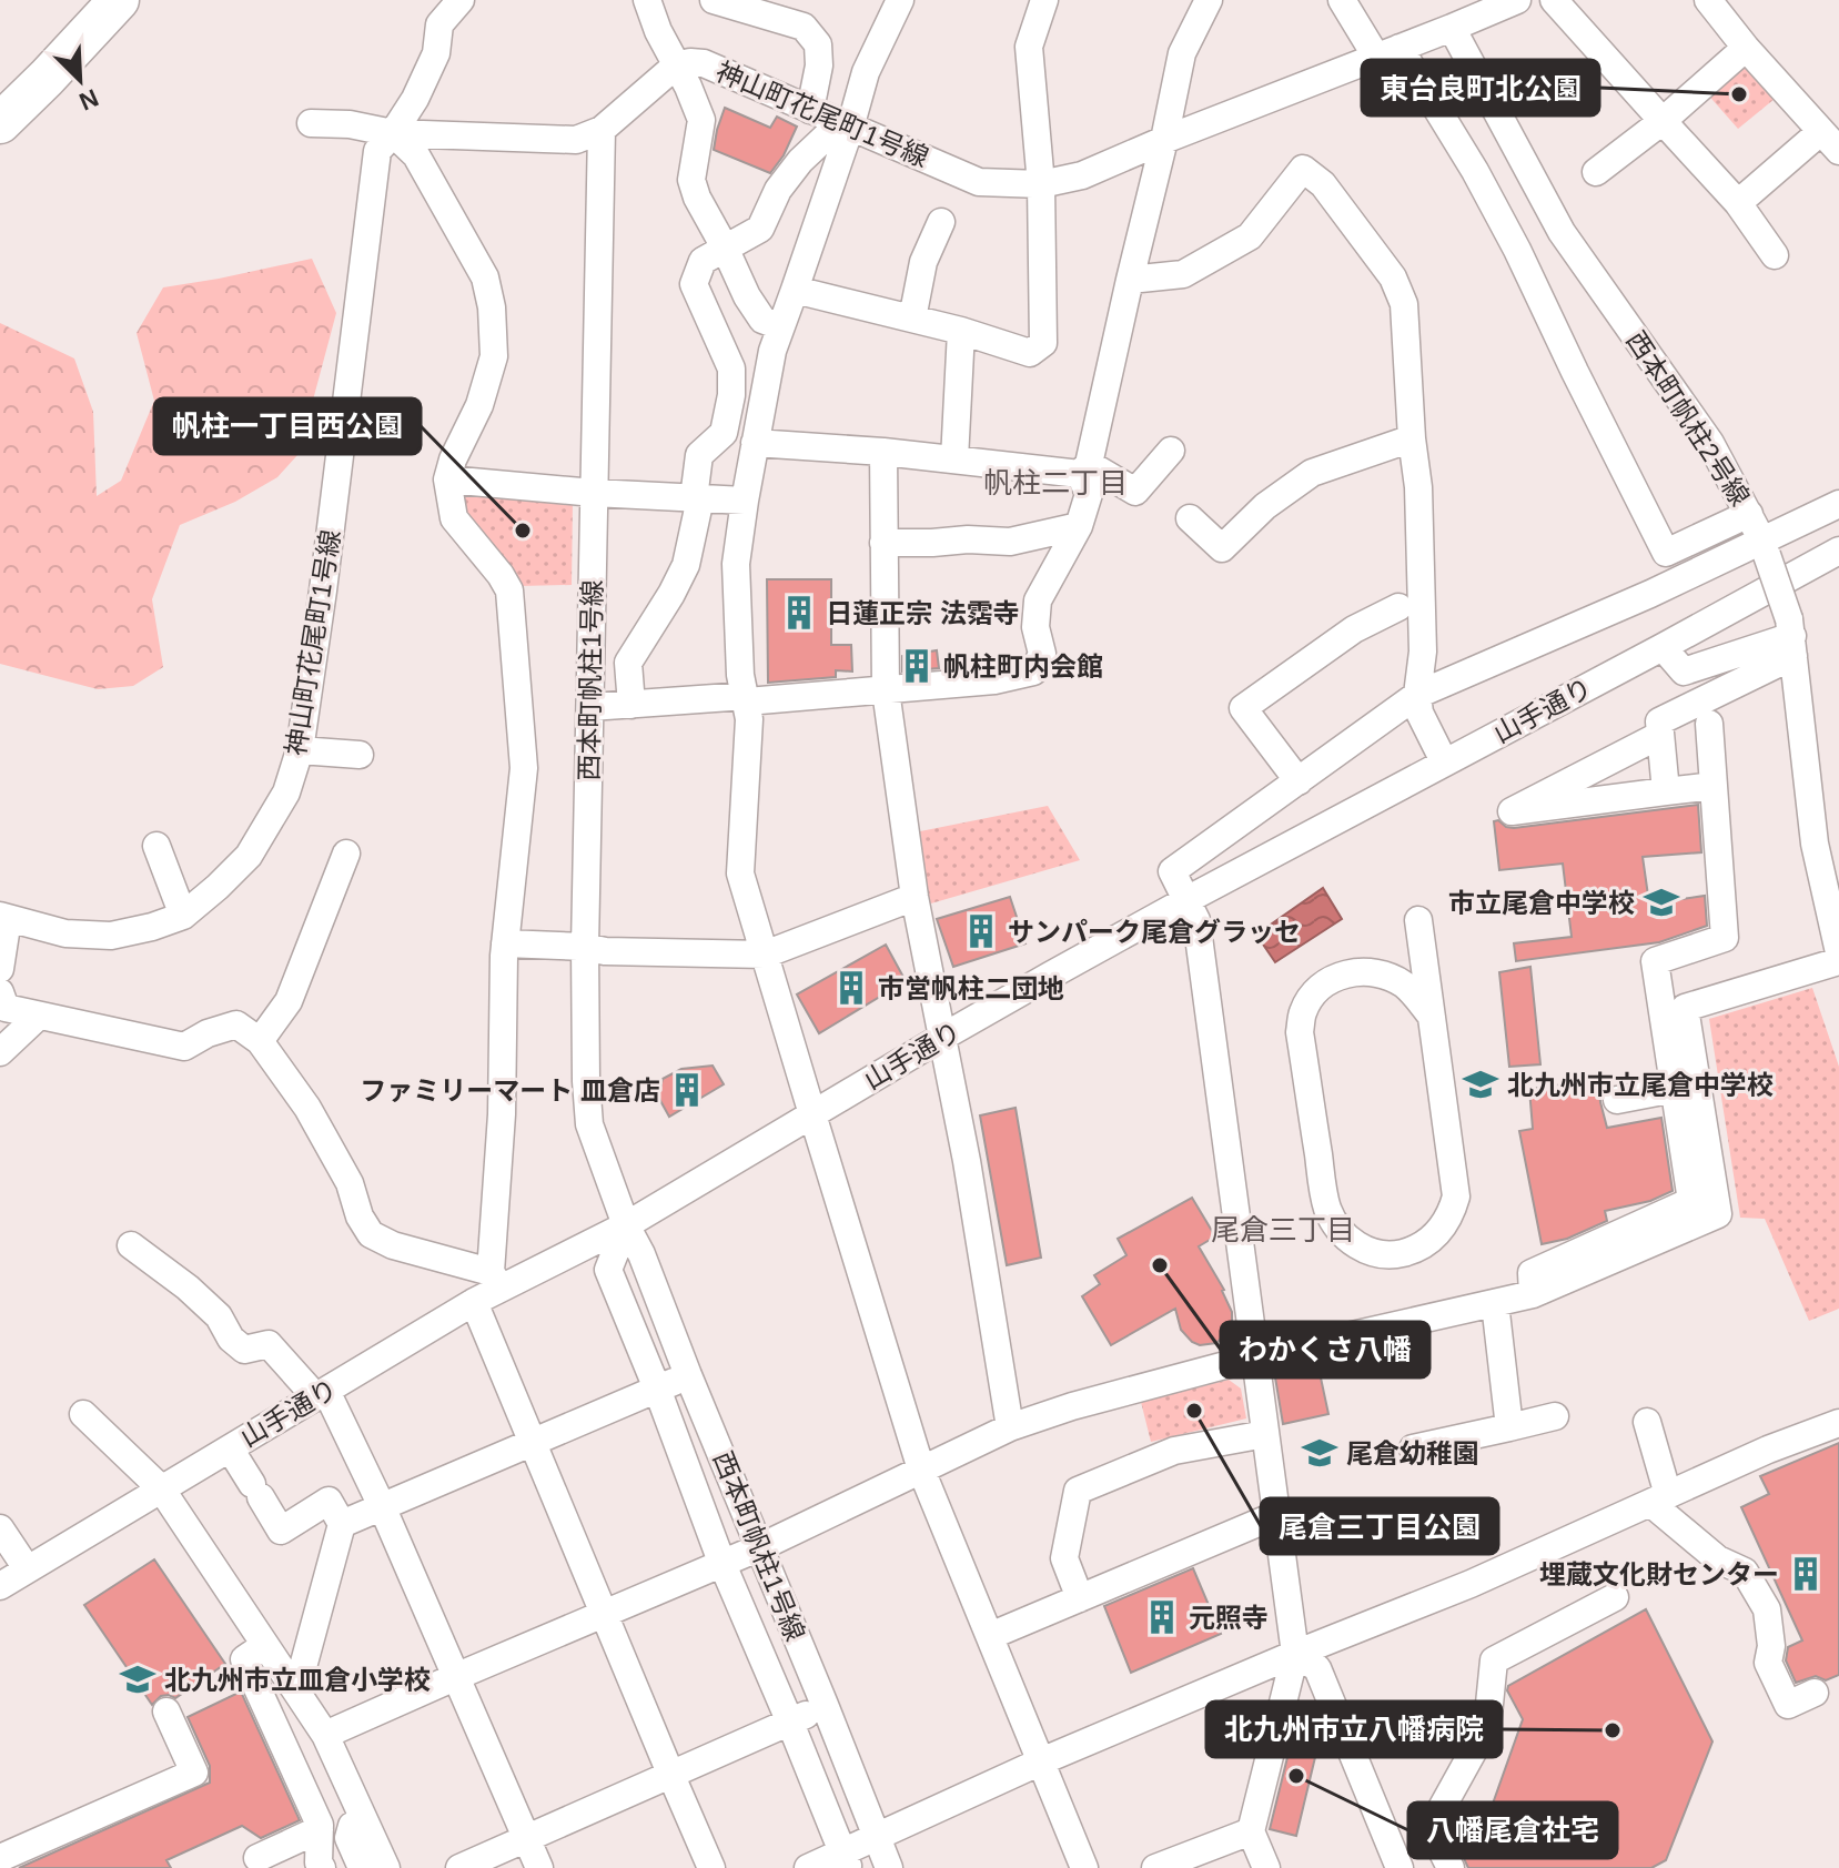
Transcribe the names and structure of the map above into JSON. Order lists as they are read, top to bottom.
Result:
{
  "streets": {
    "street": [
      "神山町花尾町1号線",
      "西本町帆柱2号線",
      "西本町帆柱1号線",
      "山手通り"
    ]
  },
  "crossings": [
    ["神山町花尾町1号線", "西本町帆柱2号線"],
    ["神山町花尾町1号線", "西本町帆柱1号線"],
    ["西本町帆柱1号線", "山手通り"]
  ],
  "districts": ["帆柱二丁目", "尾倉三丁目"],
  "places": {
    "other": [
      "東台良町北公園",
      "帆柱一丁目西公園",
      "わかくさ八幡",
      "尾倉三丁目公園",
      "北九州市立八幡病院",
      "八幡尾倉社宅"
    ],
    "building": [
      "日蓮正宗 法霑寺",
      "帆柱町内会館",
      "サンパーク尾倉グラッセ",
      "市営帆柱二団地",
      "ファミリーマート 皿倉店",
      "埋蔵文化財センター",
      "元照寺"
    ],
    "school or university": [
      "市立尾倉中学校",
      "北九州市立尾倉中学校",
      "尾倉幼稚園",
      "北九州市立皿倉小学校"
    ]
  },
  "north": "bottom right"
}
